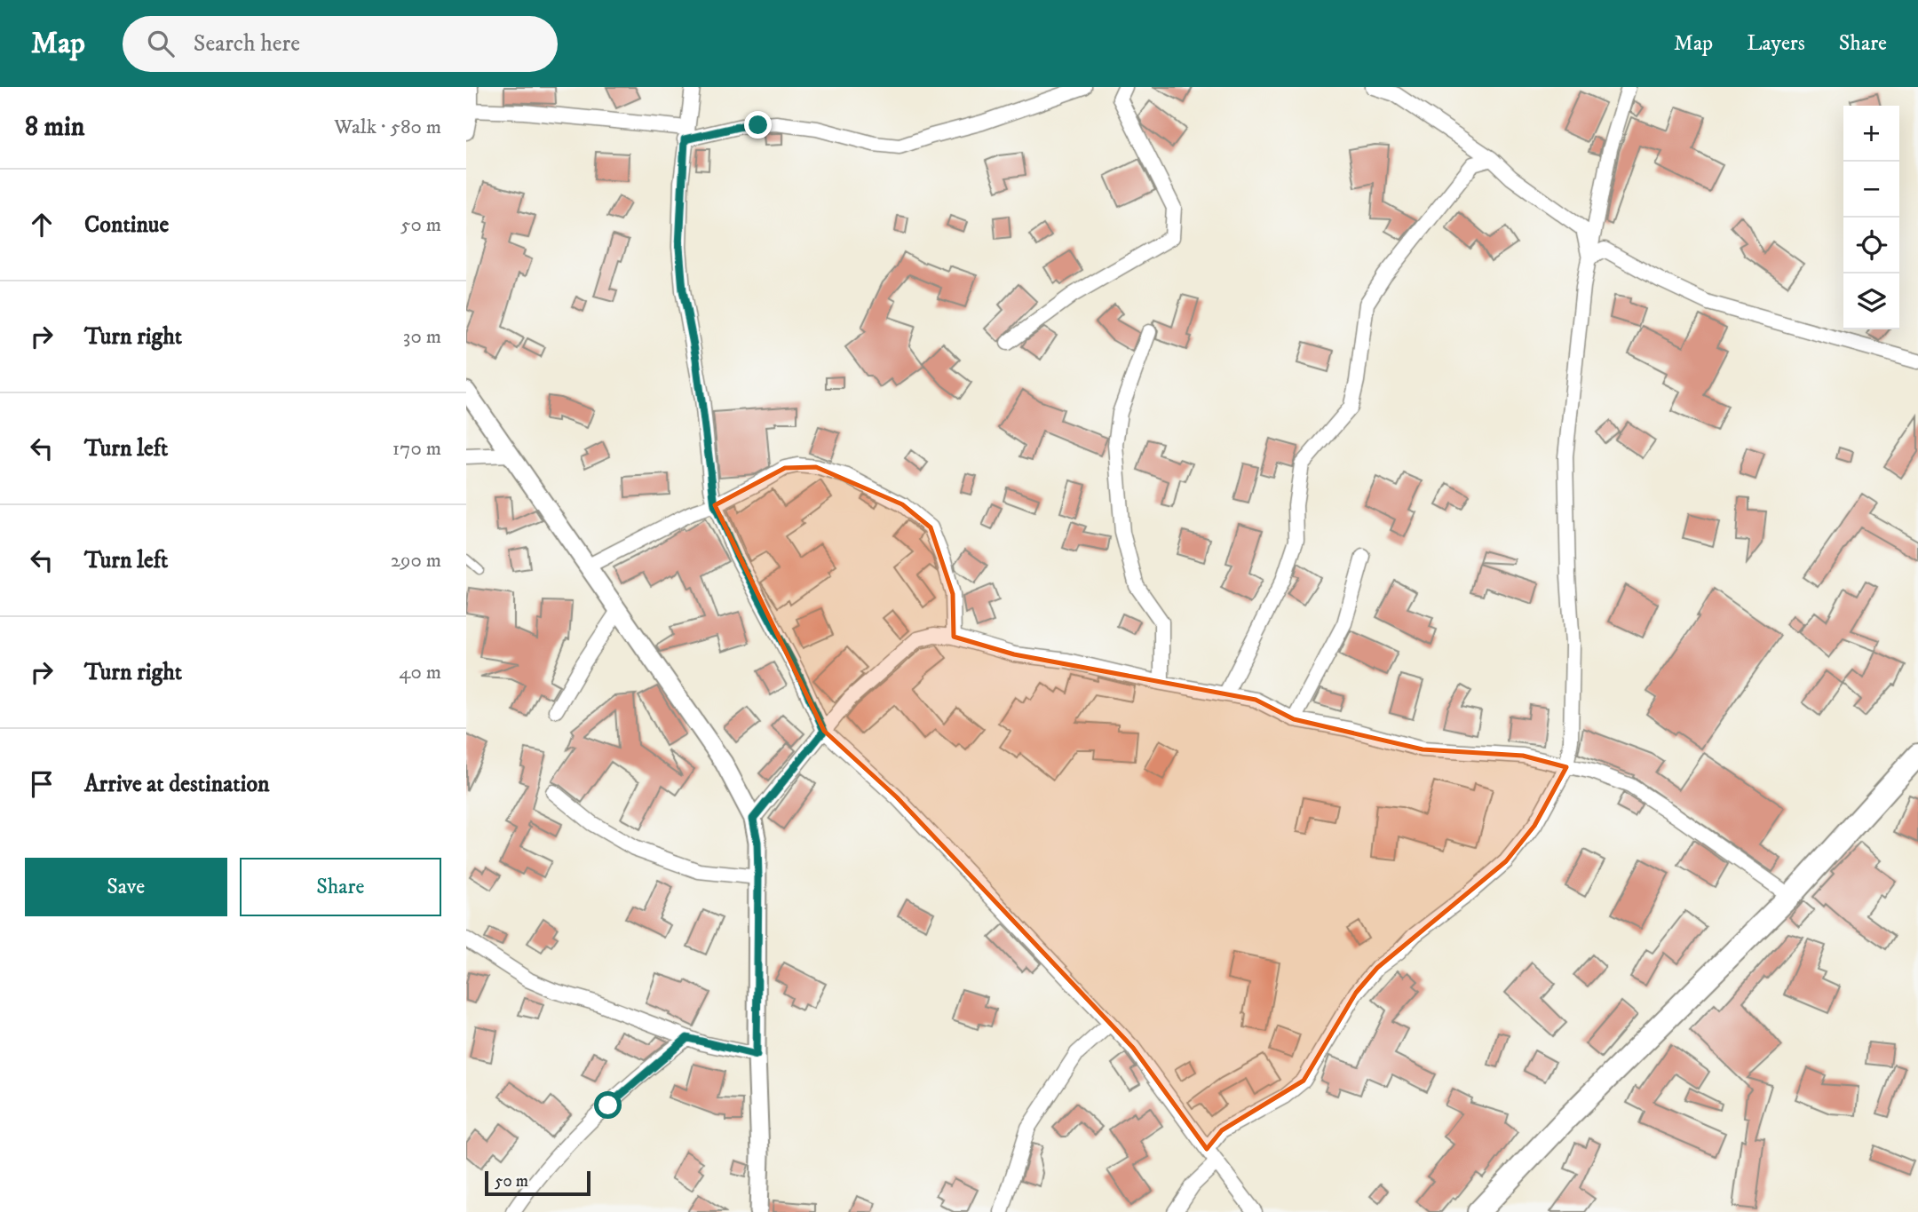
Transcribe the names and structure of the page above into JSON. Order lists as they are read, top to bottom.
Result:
{
  "scale_bar": "50 m",
  "page": {
    "header": "Map",
    "search": "Search here",
    "nav": ["Map", "Layers", "Share"],
    "heading": ["8 min", "Walk · 580 m"],
    "map_buttons": ["+", "−"],
    "list": [
      ["Continue", "50 m"],
      ["Turn right", "30 m"],
      ["Turn left", "170 m"],
      ["Turn left", "290 m"],
      ["Turn right", "40 m"],
      "Arrive at destination"
    ],
    "buttons": ["Save", "Share"],
    "scale": "50 m"
  }
}
